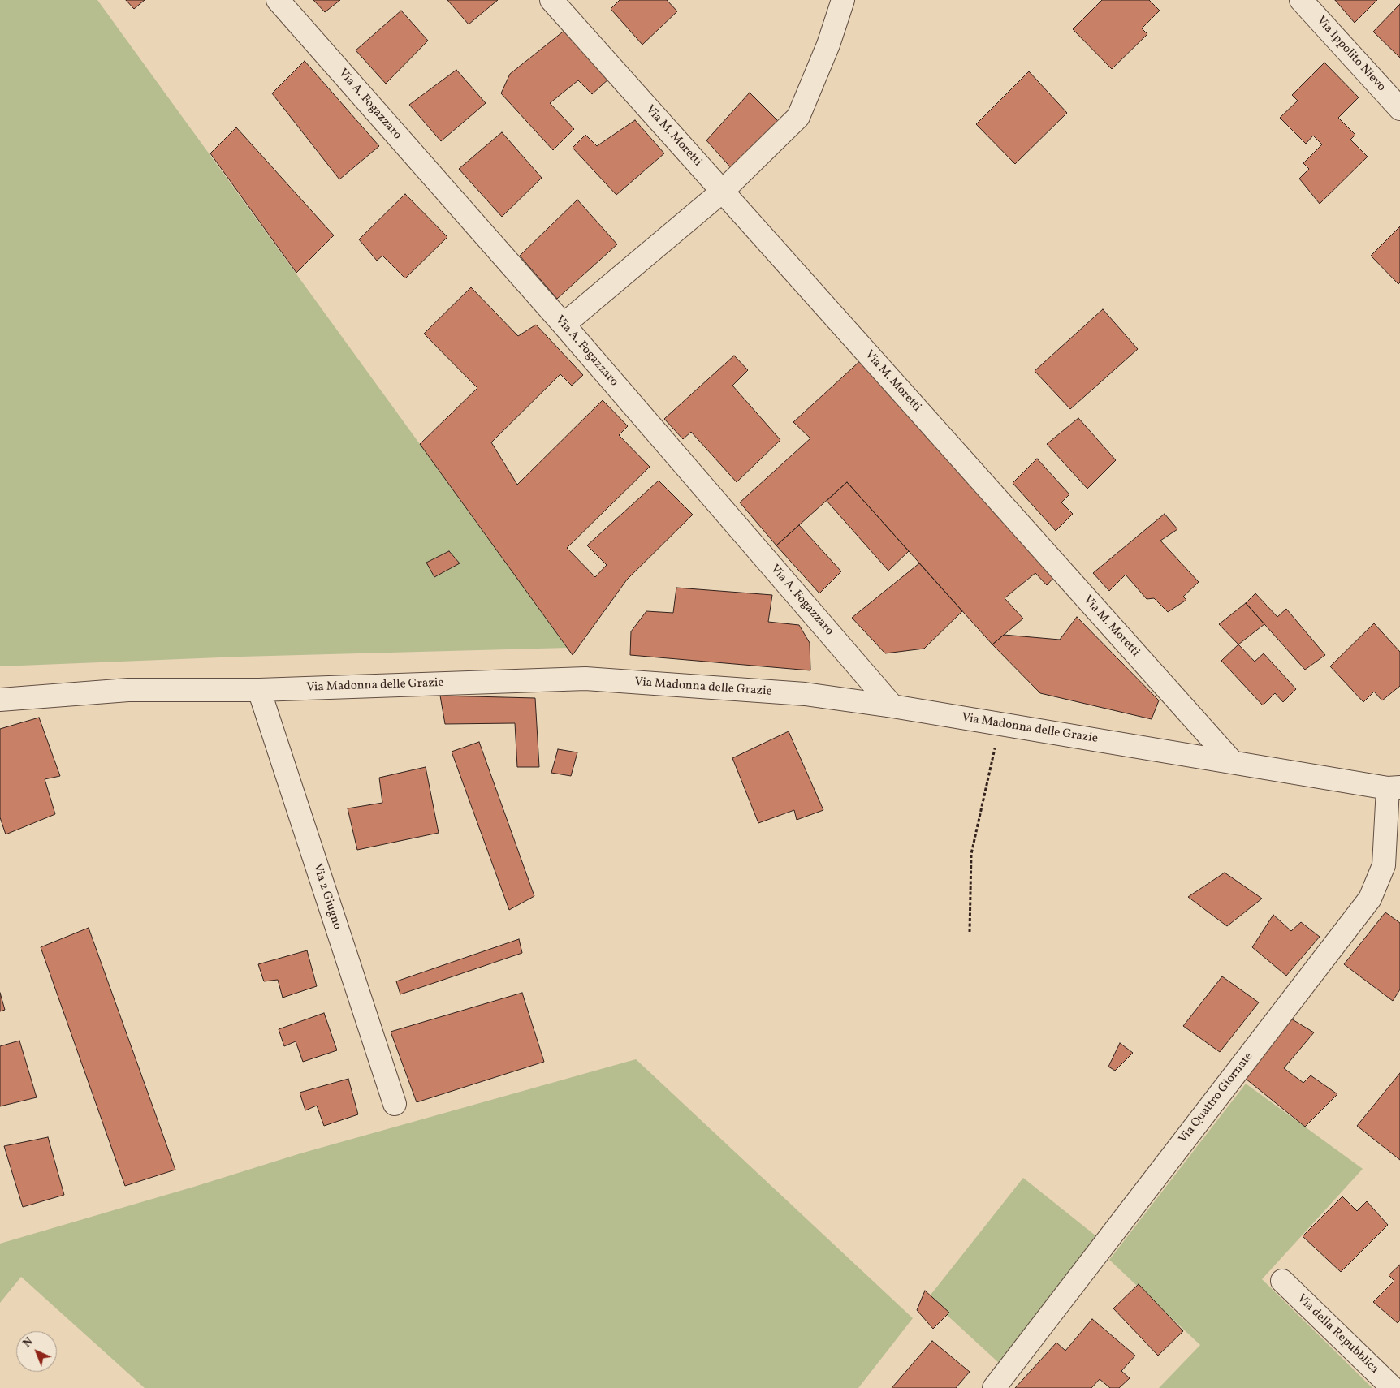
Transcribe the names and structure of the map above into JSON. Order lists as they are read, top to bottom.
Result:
{
  "streets": {
    "street": [
      "Via Ippolito Nievo",
      "Via A. Fogazzaro",
      "Via M. Moretti",
      "Via Madonna delle Grazie",
      "Via 2 Giugno",
      "Via Quattro Giornate",
      "Via della Repubblica"
    ]
  },
  "crossings": [
    ["Via A. Fogazzaro", "Via Madonna delle Grazie"],
    ["Via M. Moretti", "Via Madonna delle Grazie"],
    ["Via Madonna delle Grazie", "Via 2 Giugno"],
    ["Via Madonna delle Grazie", "Via Quattro Giornate"]
  ],
  "north": "top left"
}
